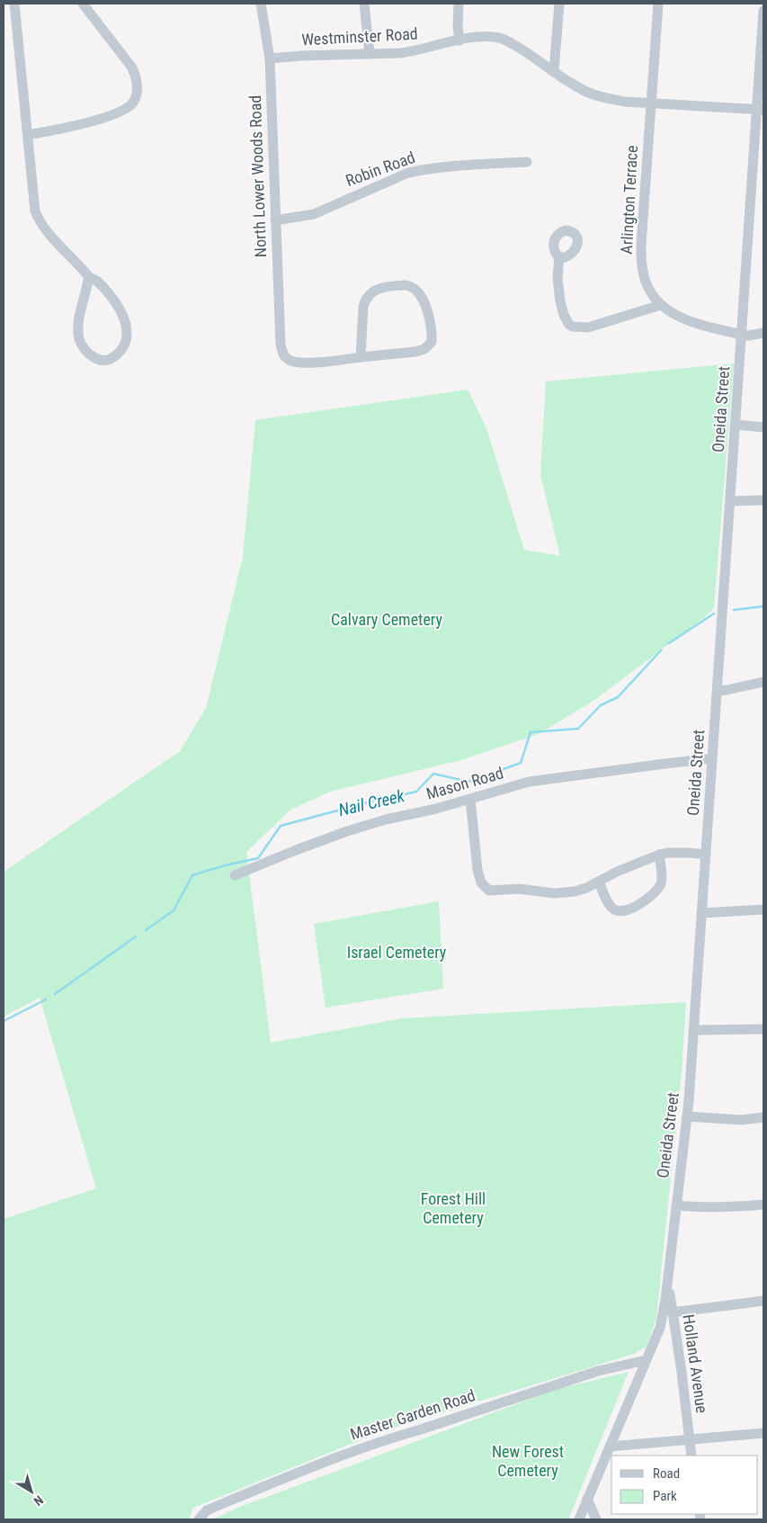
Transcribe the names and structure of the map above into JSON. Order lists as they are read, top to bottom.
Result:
{
  "streets": {
    "street": [
      "Westminster Road",
      "Robin Road",
      "North Lower Woods Road",
      "Arlington Terrace",
      "Oneida Street",
      "Mason Road",
      "Holland Avenue",
      "Master Garden Road"
    ]
  },
  "crossings": [
    ["Westminster Road", "North Lower Woods Road"],
    ["Westminster Road", "Arlington Terrace"],
    ["Westminster Road", "Oneida Street"],
    ["Robin Road", "North Lower Woods Road"],
    ["Arlington Terrace", "Oneida Street"],
    ["Oneida Street", "Mason Road"],
    ["Oneida Street", "Holland Avenue"],
    ["Oneida Street", "Master Garden Road"]
  ],
  "water": ["Nail Creek"],
  "parks": [
    "Calvary Cemetery",
    "Israel Cemetery",
    "Forest Hill Cemetery",
    "New Forest Cemetery"
  ],
  "legend": ["Road", "Park"],
  "north": "bottom right"
}
